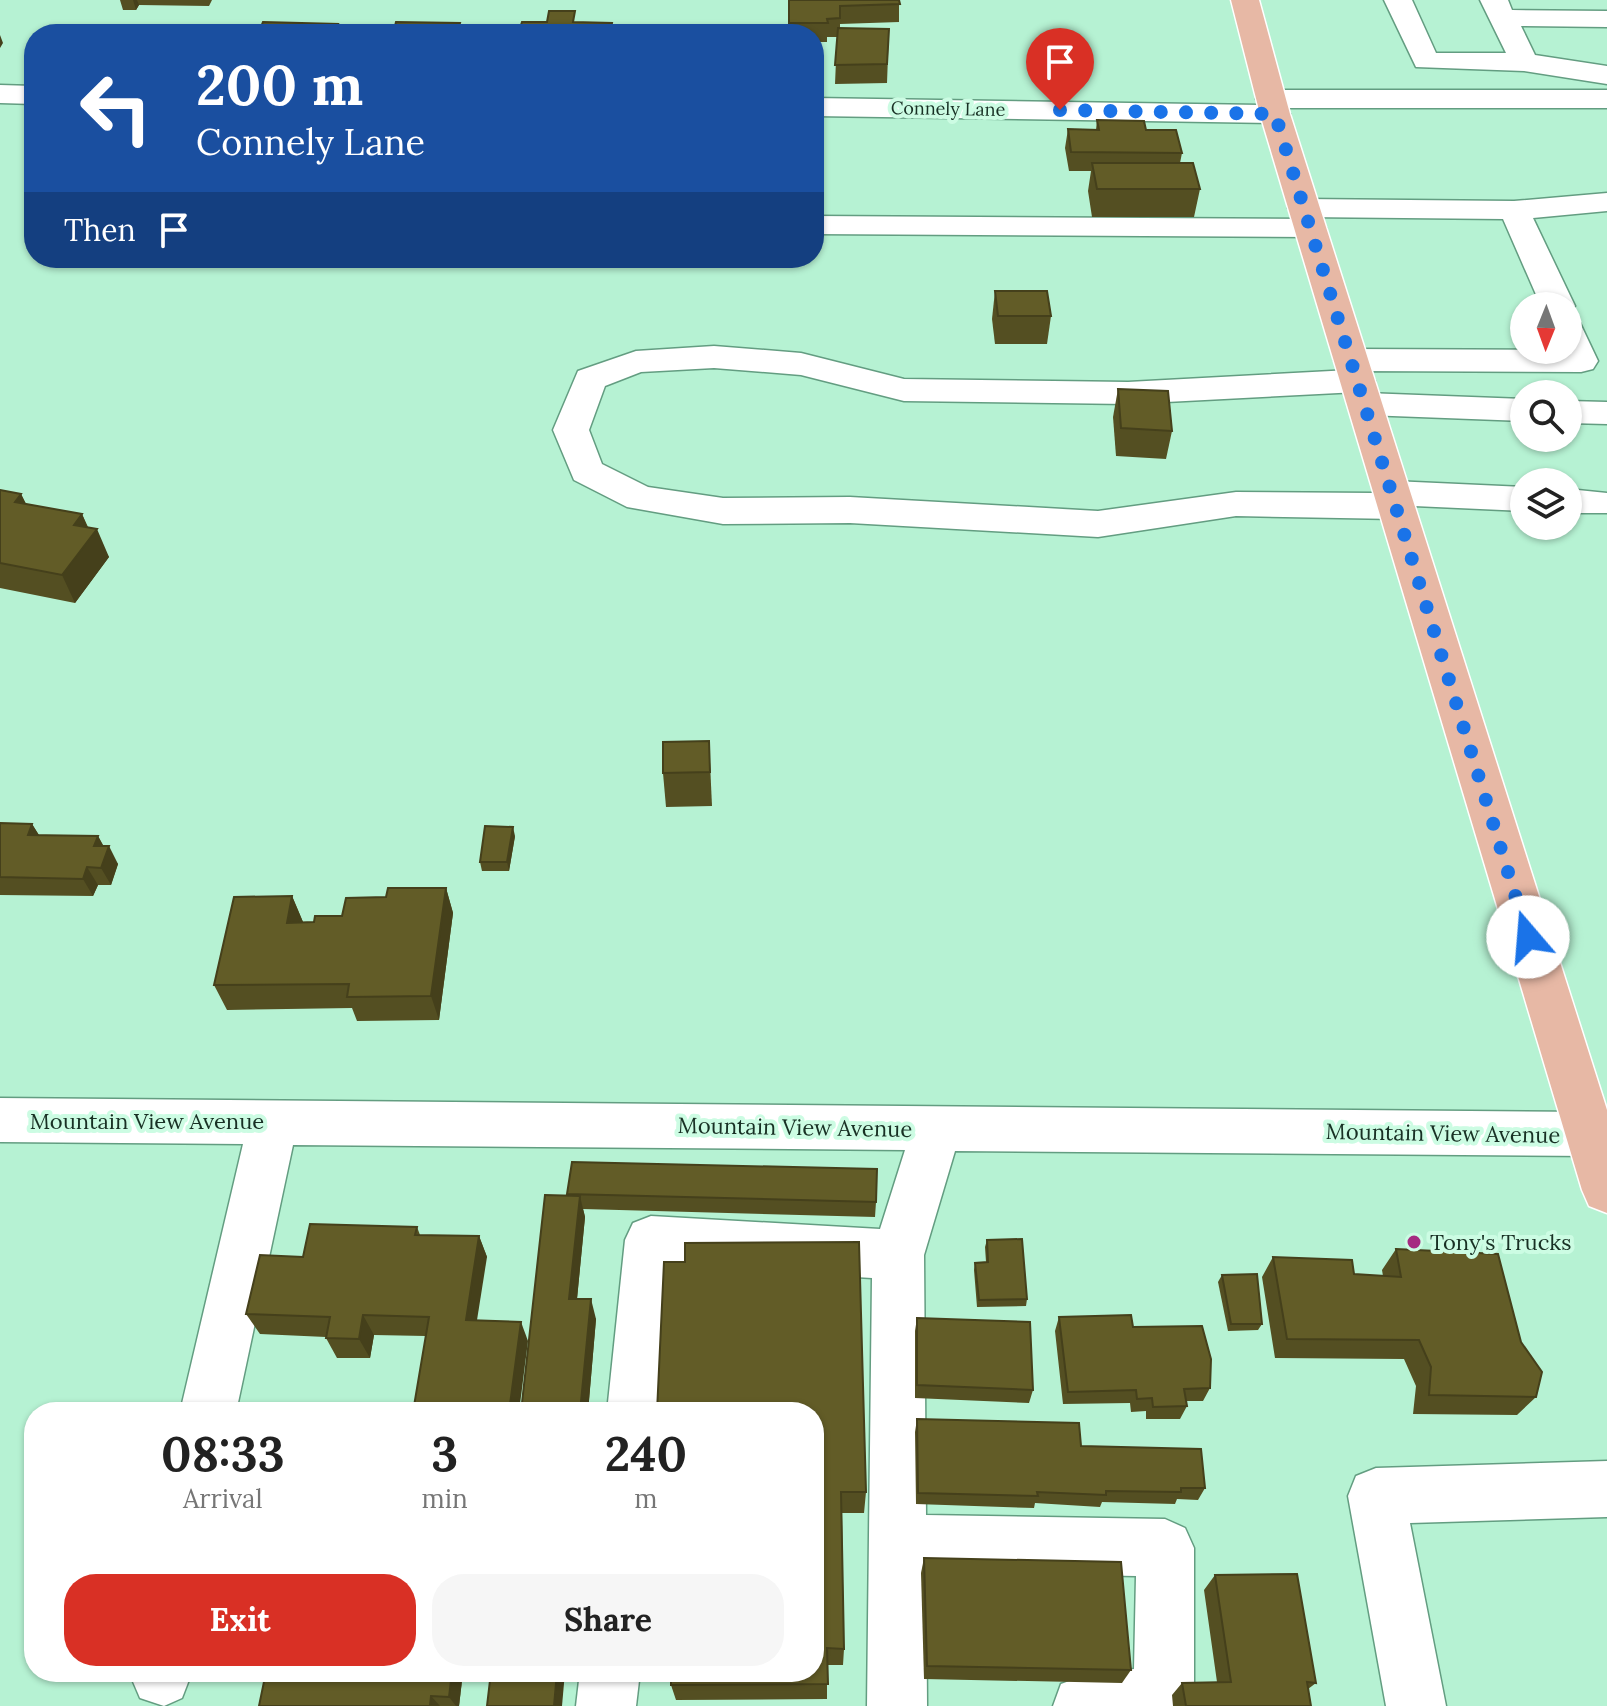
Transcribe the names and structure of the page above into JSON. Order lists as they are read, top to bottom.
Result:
{
  "streets": {
    "street": ["Connely Lane", "Mountain View Avenue"]
  },
  "places": ["Tony's Trucks"],
  "north": "bottom",
  "page": {
    "turn": ["200 m", "Connely Lane"],
    "then": "Then",
    "eta": [
      "08:33",
      "Arrival",
      "3",
      "min",
      "240",
      "m"
    ],
    "buttons": ["Exit", "Share"]
  }
}
